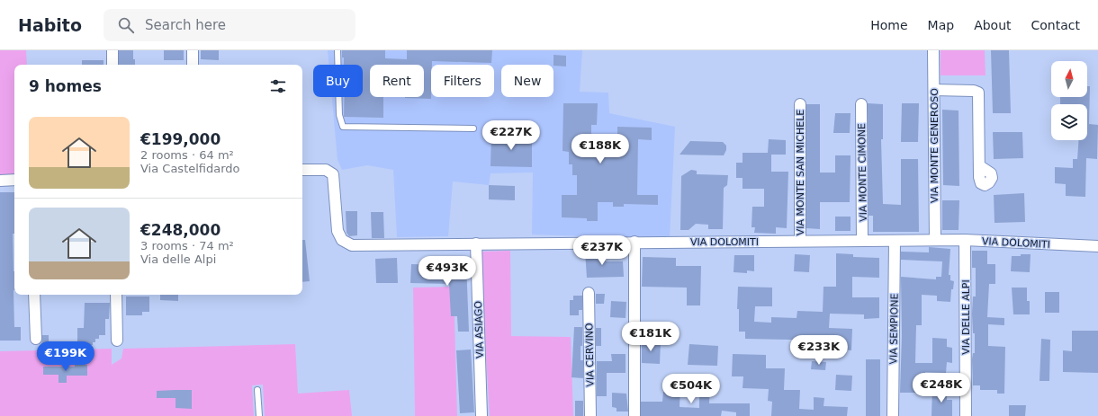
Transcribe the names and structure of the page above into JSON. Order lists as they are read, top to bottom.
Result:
{
  "streets": {
    "street": [
      "VIA MONTE GENEROSO",
      "VIA MONTE SAN MICHELE",
      "VIA MONTE CIMONE",
      "VIA DOLOMITI",
      "VIA DELLE ALPI",
      "VIA SEMPIONE",
      "VIA ASIAGO",
      "VIA CERVINO"
    ]
  },
  "crossings": [
    ["VIA MONTE GENEROSO", "VIA DOLOMITI"],
    ["VIA MONTE SAN MICHELE", "VIA DOLOMITI"],
    ["VIA MONTE CIMONE", "VIA DOLOMITI"],
    ["VIA DOLOMITI", "VIA DELLE ALPI"],
    ["VIA DOLOMITI", "VIA SEMPIONE"],
    ["VIA DOLOMITI", "VIA ASIAGO"]
  ],
  "north": "top",
  "page": {
    "header": "Habito",
    "search": "Search here",
    "nav": [
      "Home",
      "Map",
      "About",
      "Contact"
    ],
    "chip": [
      "Buy",
      "Rent",
      "Filters",
      "New"
    ],
    "heading": "9 homes",
    "list": [
      {
        "name": "€199,000",
        "note": "2 rooms · 64 m² · Via Castelfidardo"
      },
      {
        "name": "€248,000",
        "note": "3 rooms · 74 m² · Via delle Alpi"
      }
    ],
    "price": [
      "€227K",
      "€188K",
      "€237K",
      "€493K",
      "€181K",
      "€233K",
      "€199K",
      "€248K",
      "€504K"
    ]
  }
}
